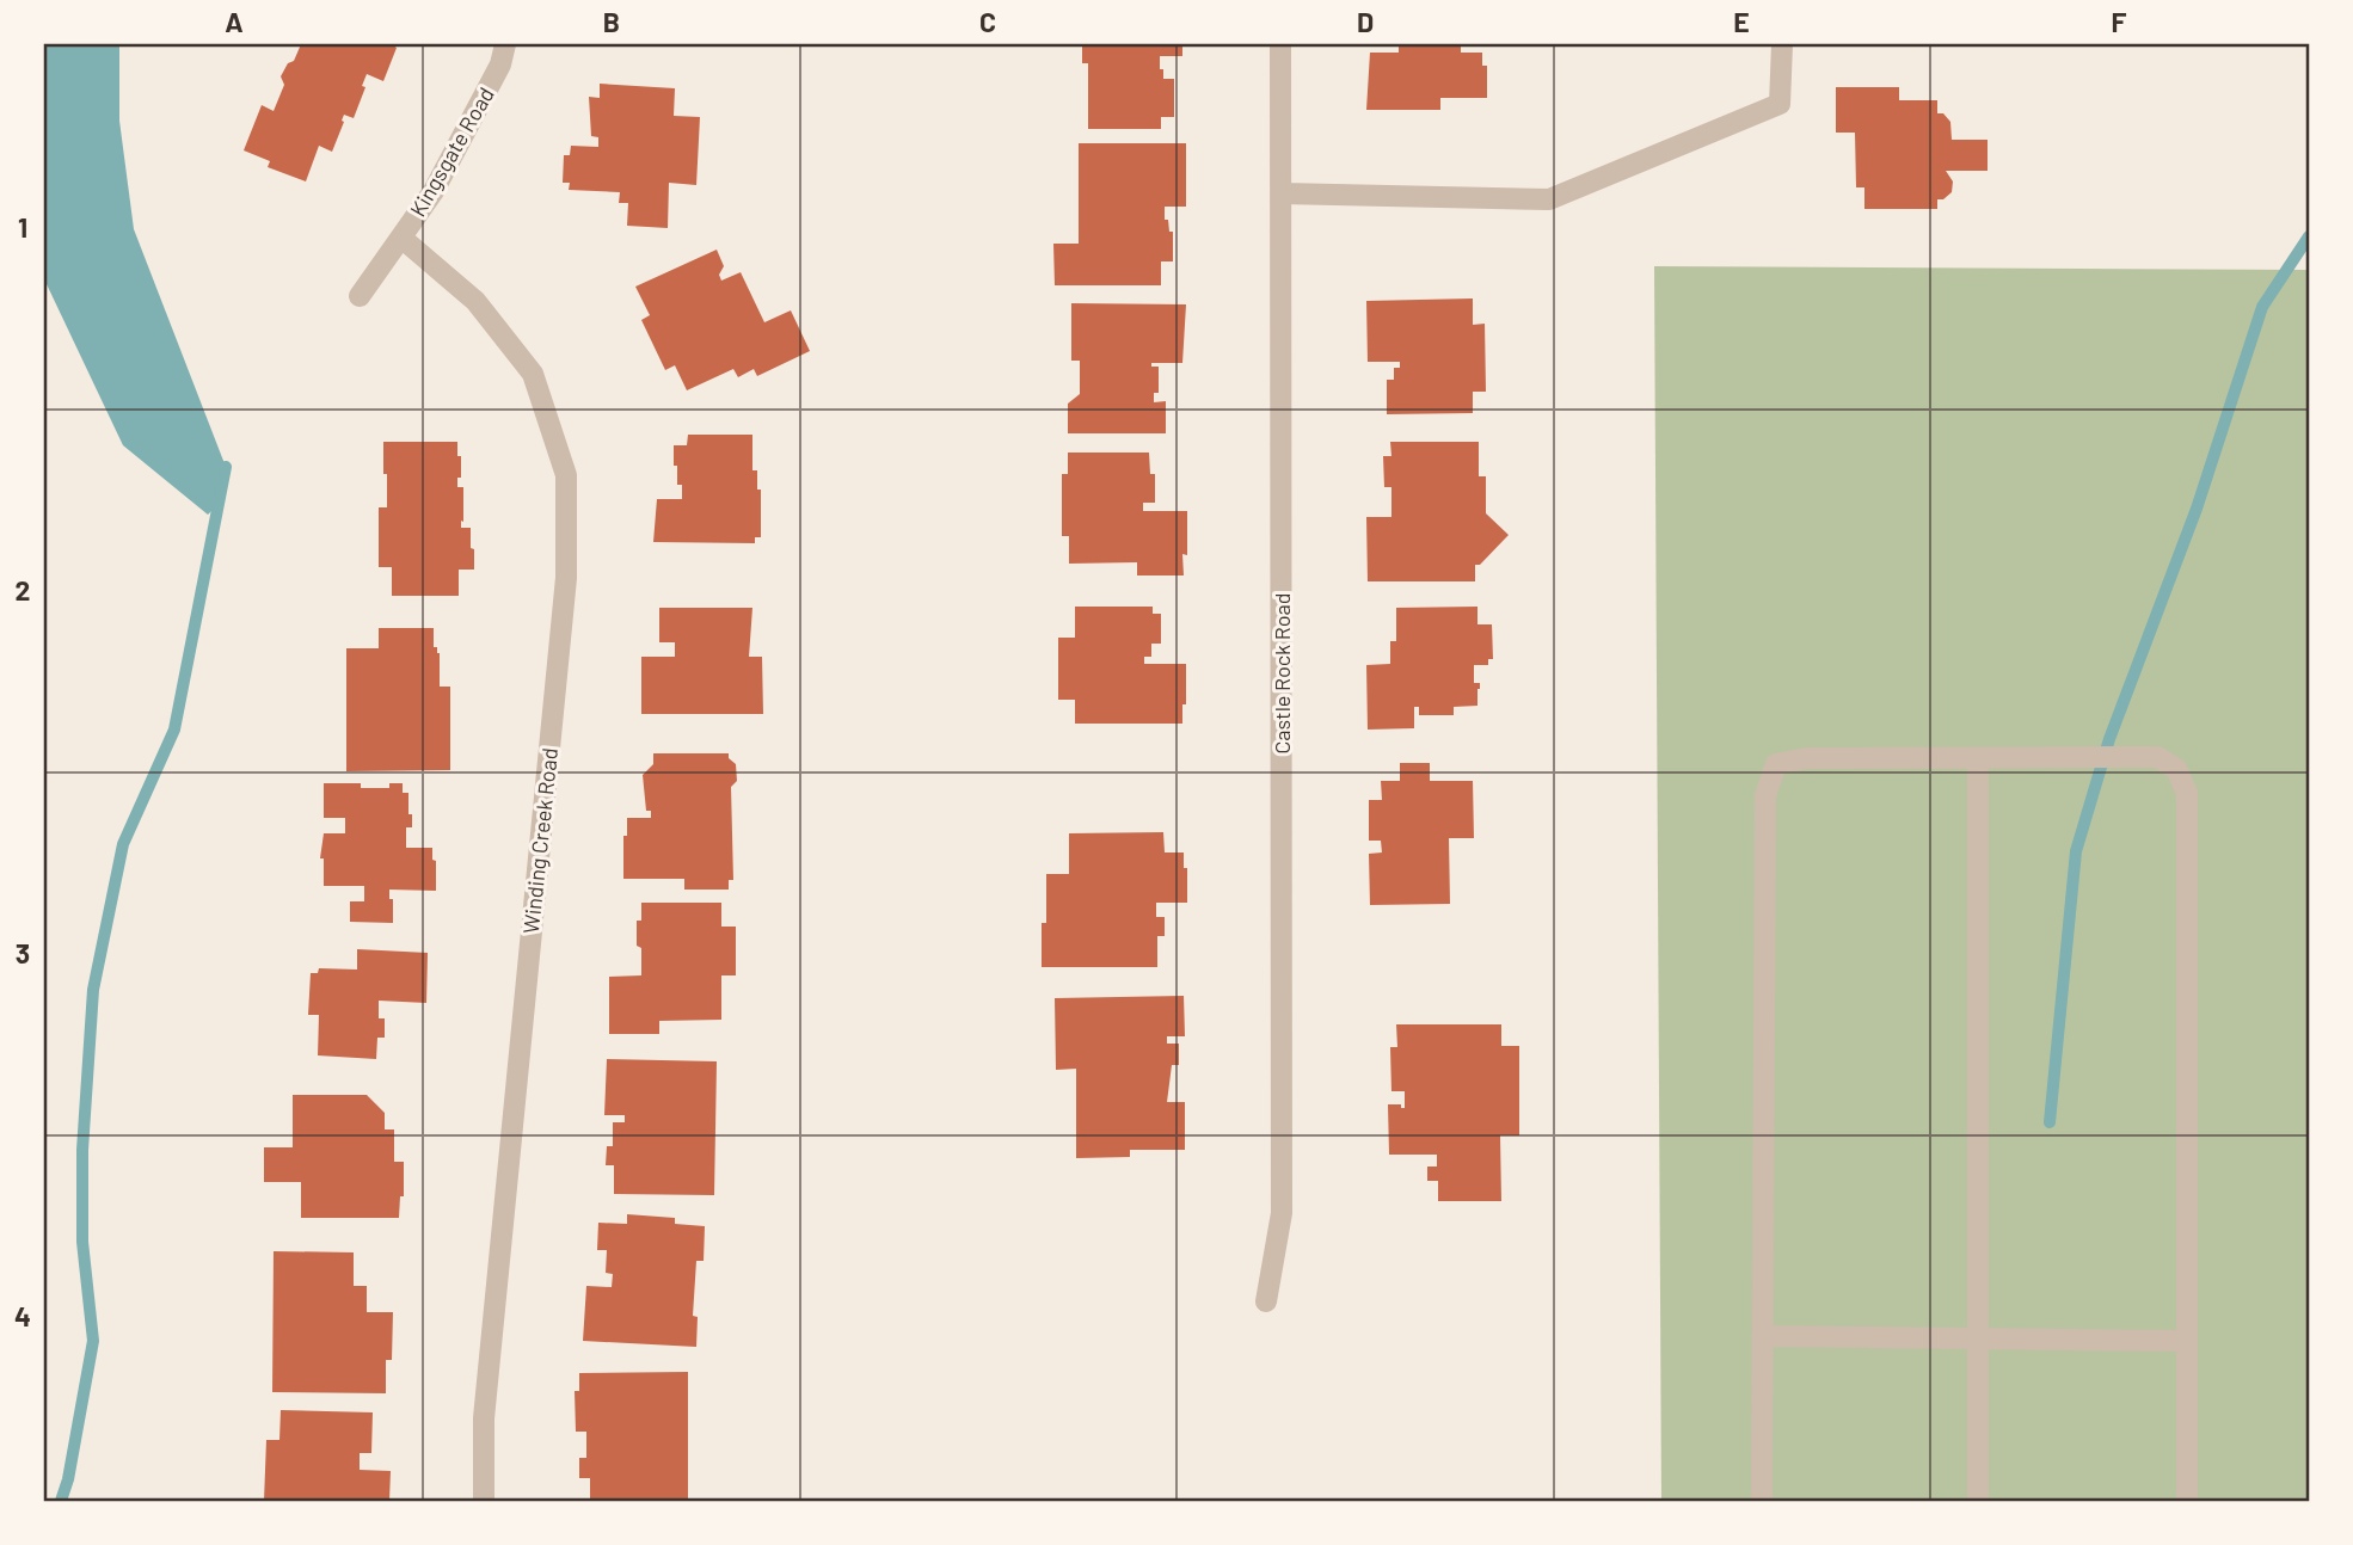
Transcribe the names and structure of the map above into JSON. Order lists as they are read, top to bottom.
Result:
{
  "streets": {
    "street": ["Kingsgate Road", "Castle Rock Road", "Winding Creek Road"]
  },
  "crossings": [
    ["Kingsgate Road", "Winding Creek Road"]
  ],
  "grid": {
    "columns": [
      "A",
      "B",
      "C",
      "D",
      "E",
      "F"
    ],
    "rows": [
      "1",
      "2",
      "3",
      "4"
    ]
  }
}
